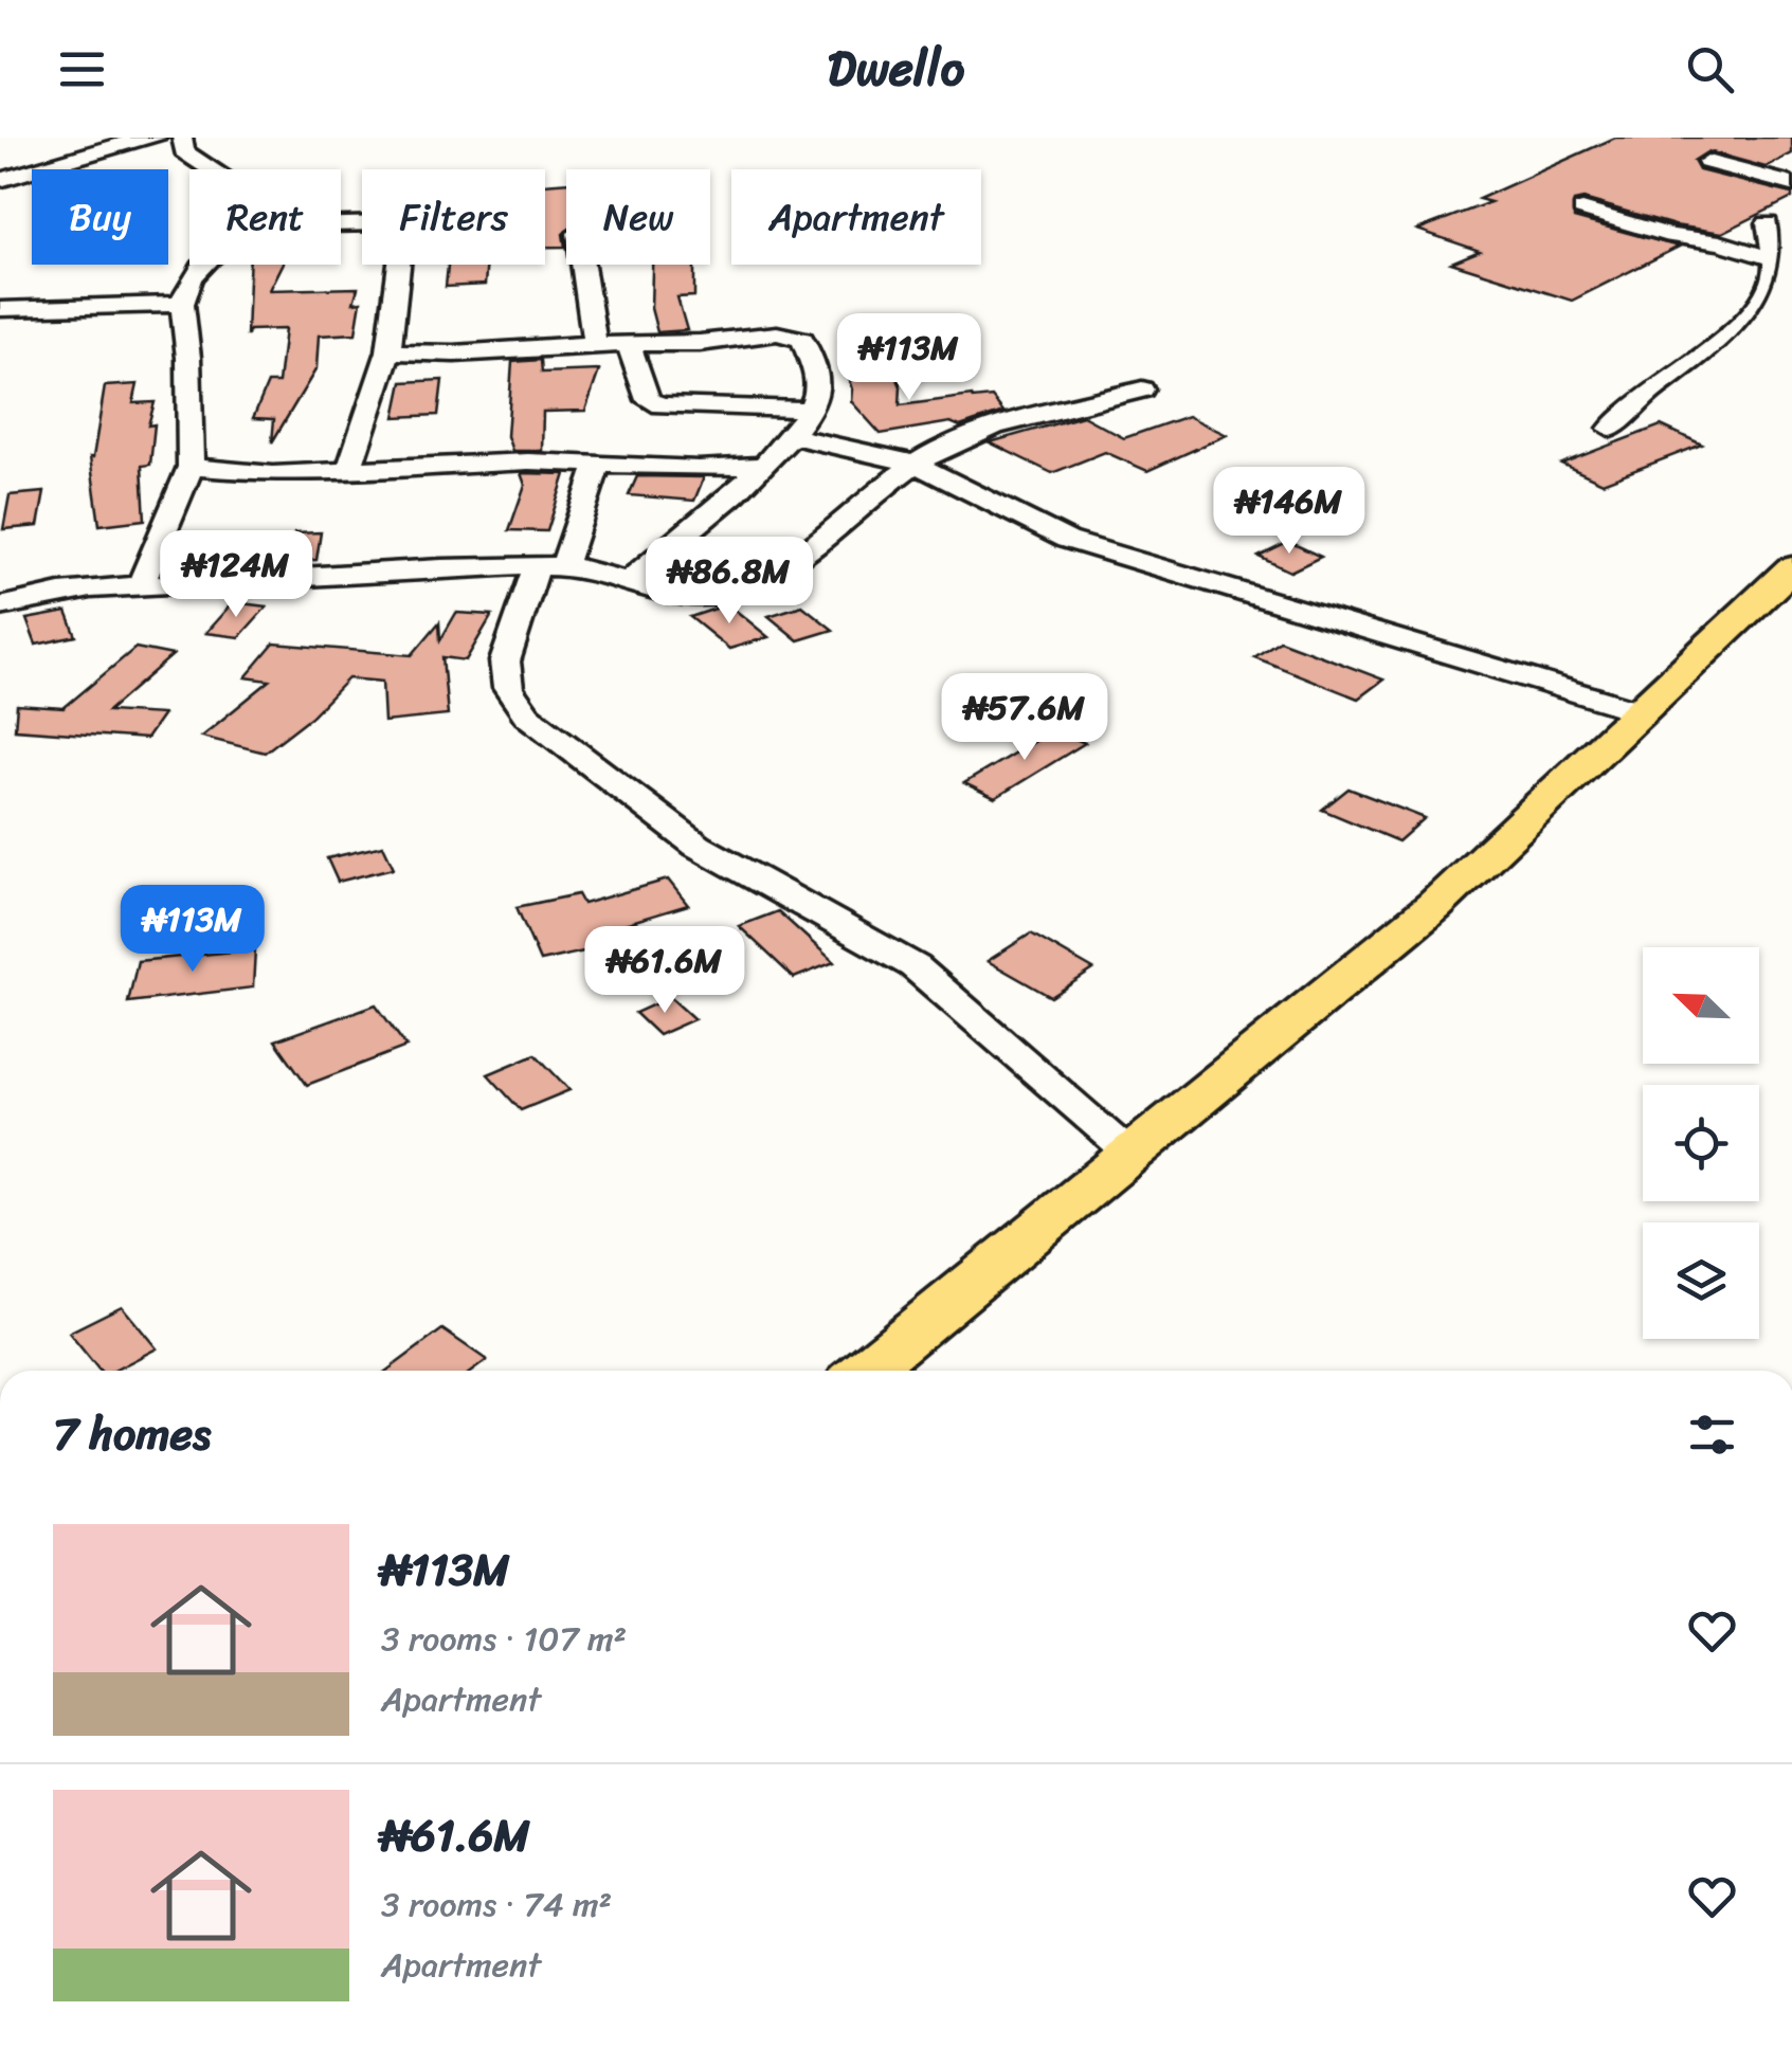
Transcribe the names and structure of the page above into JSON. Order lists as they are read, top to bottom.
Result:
{
  "north": "top left",
  "page": {
    "header": "Dwello",
    "chip": [
      "Buy",
      "Rent",
      "Filters",
      "New",
      "Apartment"
    ],
    "price": [
      "₦113M",
      "₦146M",
      "₦124M",
      "₦86.8M",
      "₦57.6M",
      "₦113M",
      "₦61.6M"
    ],
    "heading": "7 homes",
    "list": [
      {
        "name": "₦113M",
        "note": "3 rooms · 107 m² · Apartment"
      },
      {
        "name": "₦61.6M",
        "note": "3 rooms · 74 m² · Apartment"
      }
    ]
  }
}
